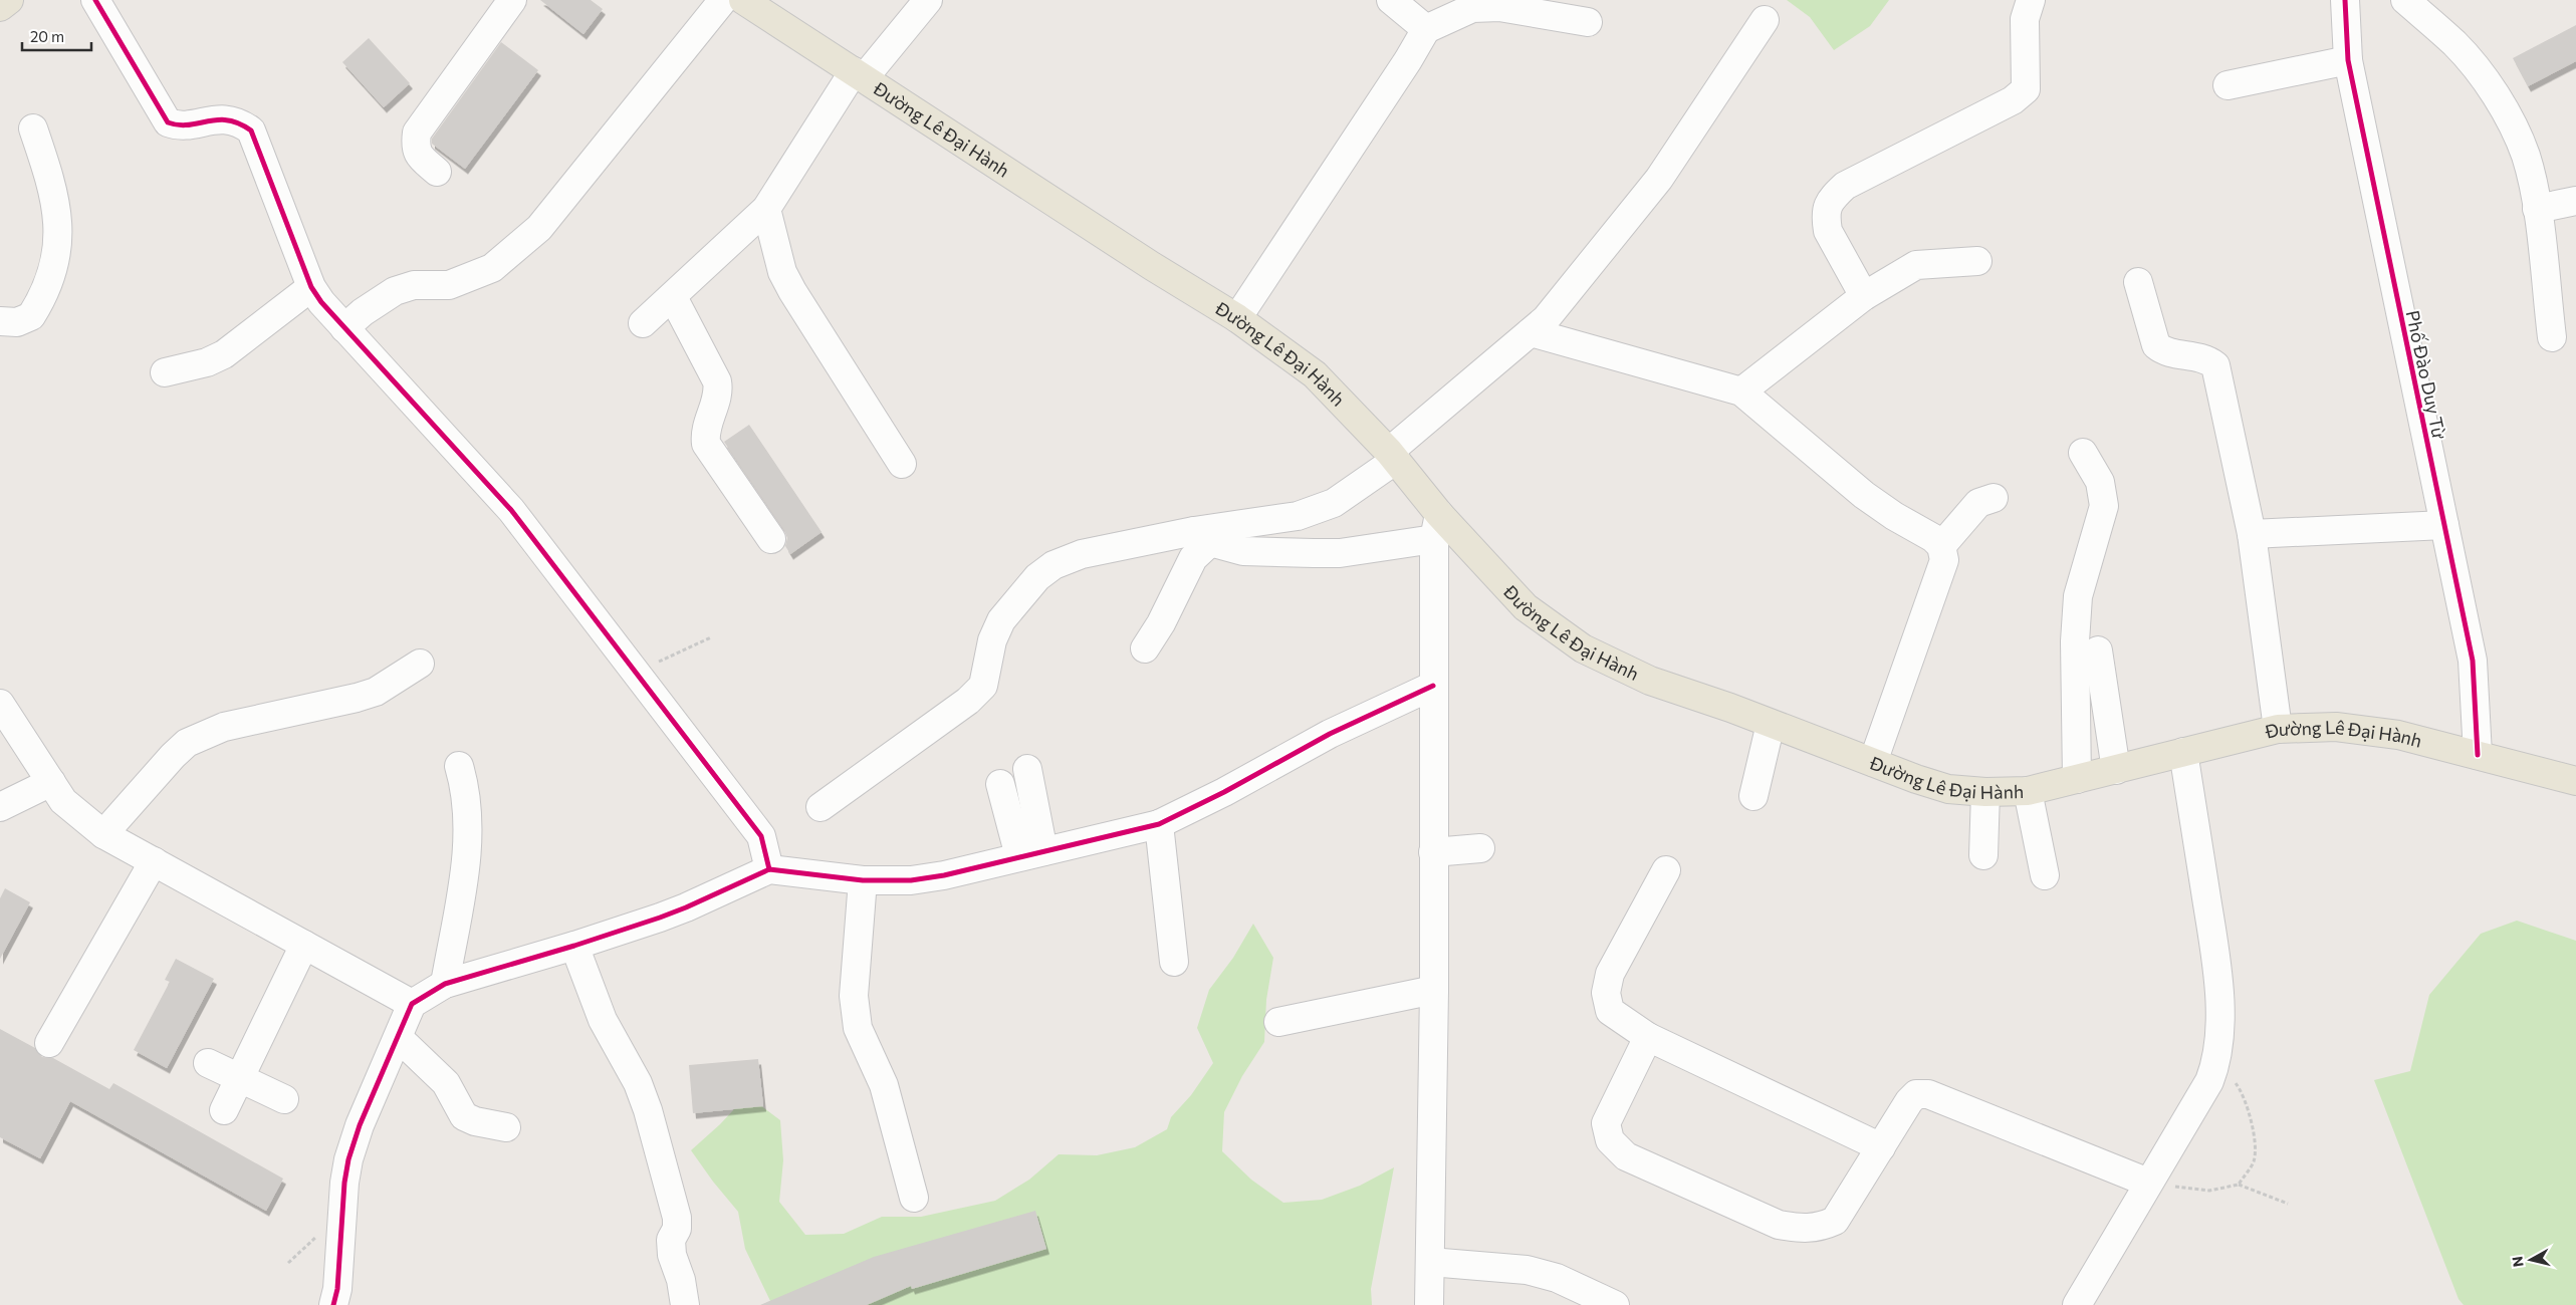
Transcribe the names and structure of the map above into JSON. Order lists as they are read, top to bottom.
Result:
{
  "streets": {
    "main road": ["Đường Lê Đại Hành"],
    "street": ["Phố Đào Duy Từ"]
  },
  "crossings": [
    ["Đường Lê Đại Hành", "Phố Đào Duy Từ"]
  ],
  "scale_bar": "20 m",
  "north": "left"
}
